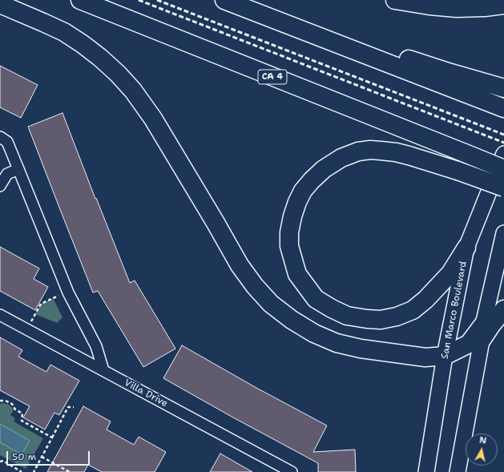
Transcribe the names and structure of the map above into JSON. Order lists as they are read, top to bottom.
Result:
{
  "streets": {
    "highway": ["CA 4"],
    "main road": ["San Marco Boulevard"],
    "street": ["Villa Drive"]
  },
  "scale_bar": "50 m",
  "north": "top"
}
